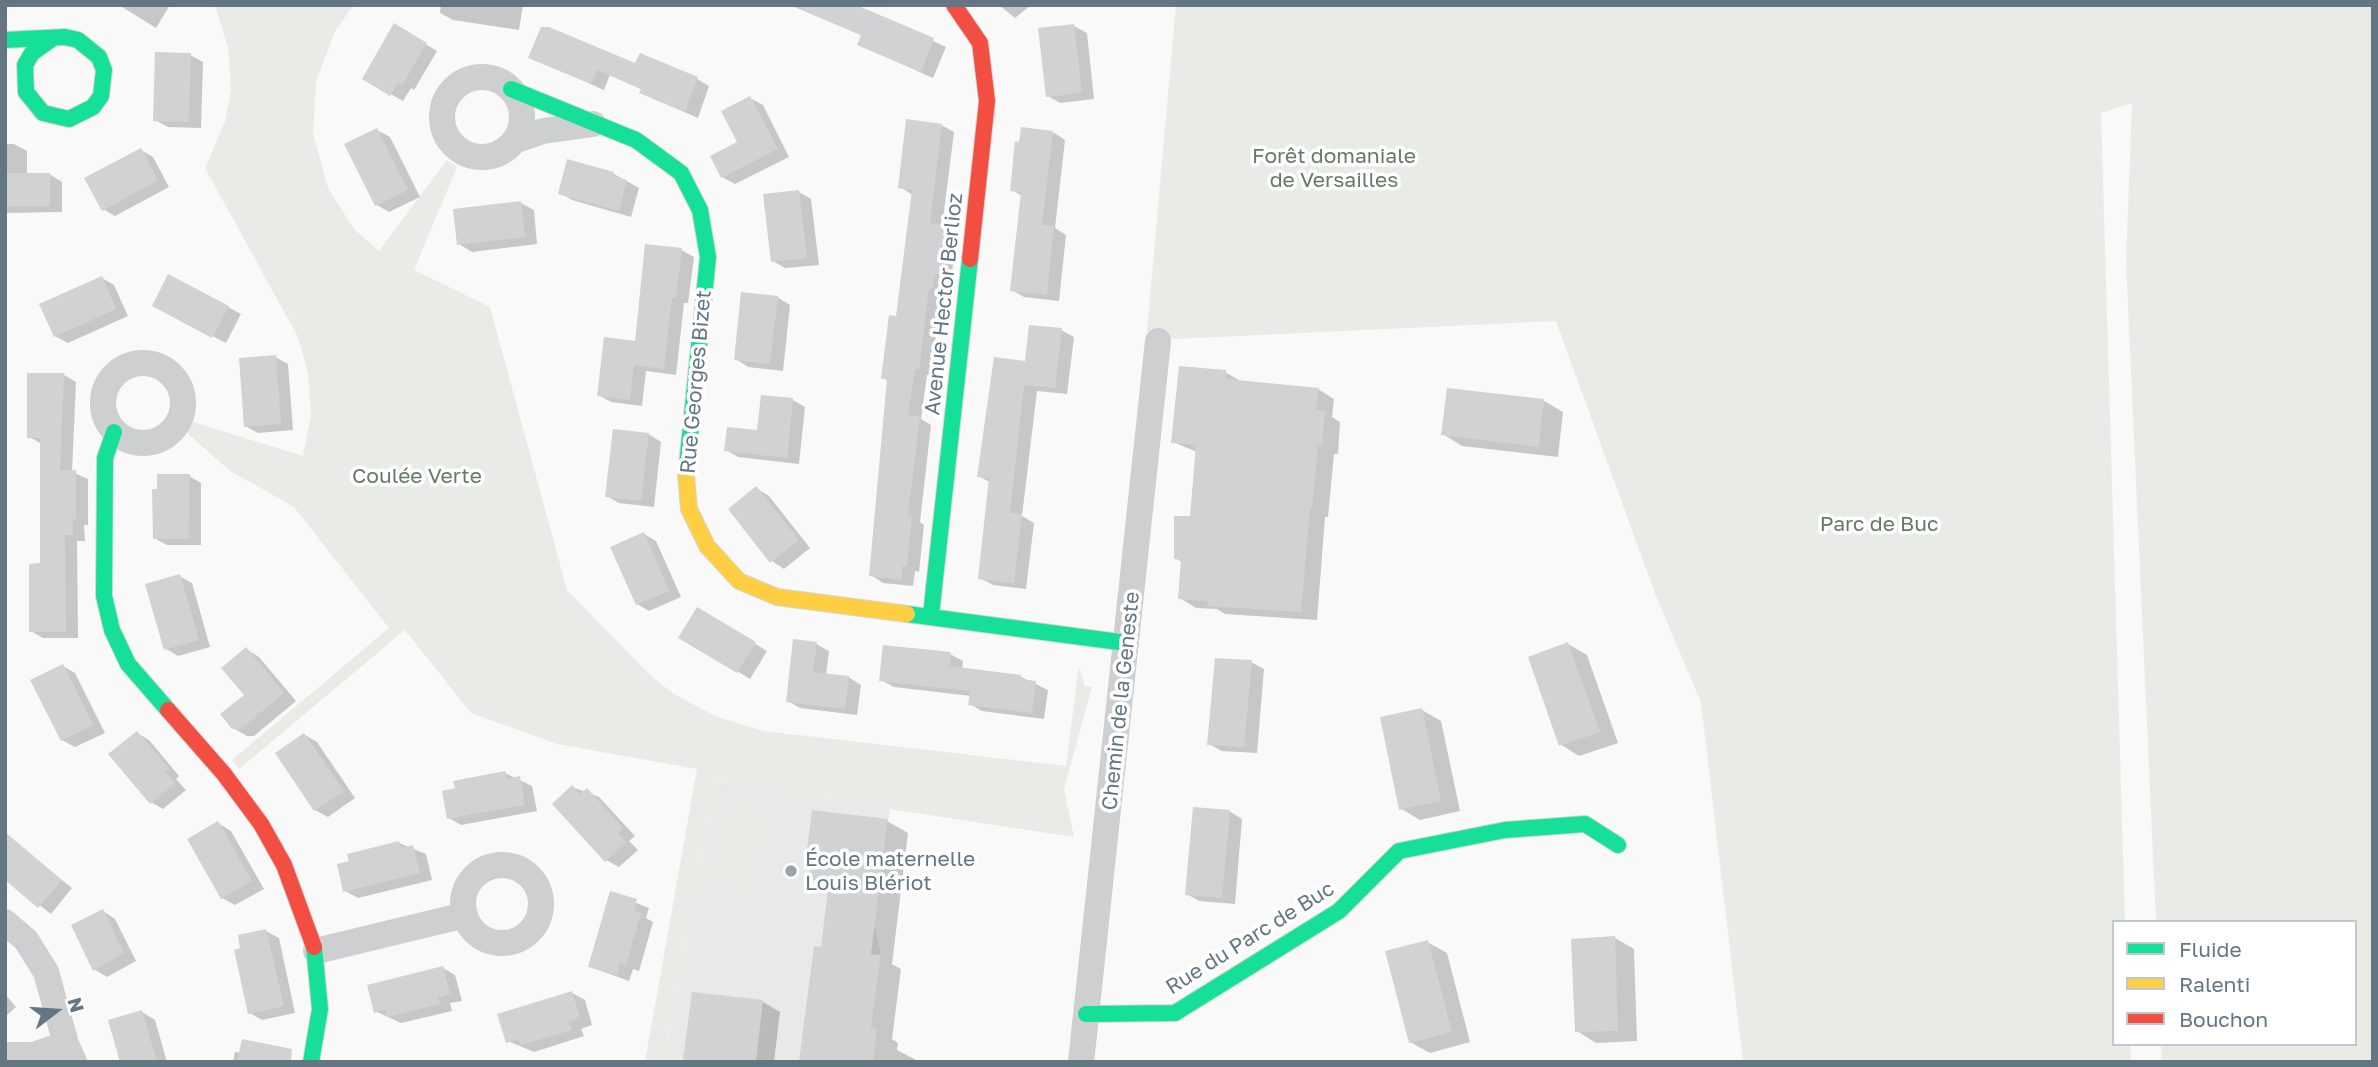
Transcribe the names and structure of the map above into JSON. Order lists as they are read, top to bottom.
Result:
{
  "streets": {
    "street": [
      "Avenue Hector Berlioz",
      "Rue Georges Bizet",
      "Chemin de la Geneste",
      "Rue du Parc de Buc"
    ]
  },
  "crossings": [
    ["Avenue Hector Berlioz", "Rue Georges Bizet"],
    ["Rue Georges Bizet", "Chemin de la Geneste"],
    ["Chemin de la Geneste", "Rue du Parc de Buc"]
  ],
  "parks": ["Forêt domaniale de Versailles", "Coulée Verte", "Parc de Buc"],
  "places": ["École maternelle Louis Blériot"],
  "legend": ["Fluide", "Ralenti", "Bouchon"],
  "north": "right"
}
